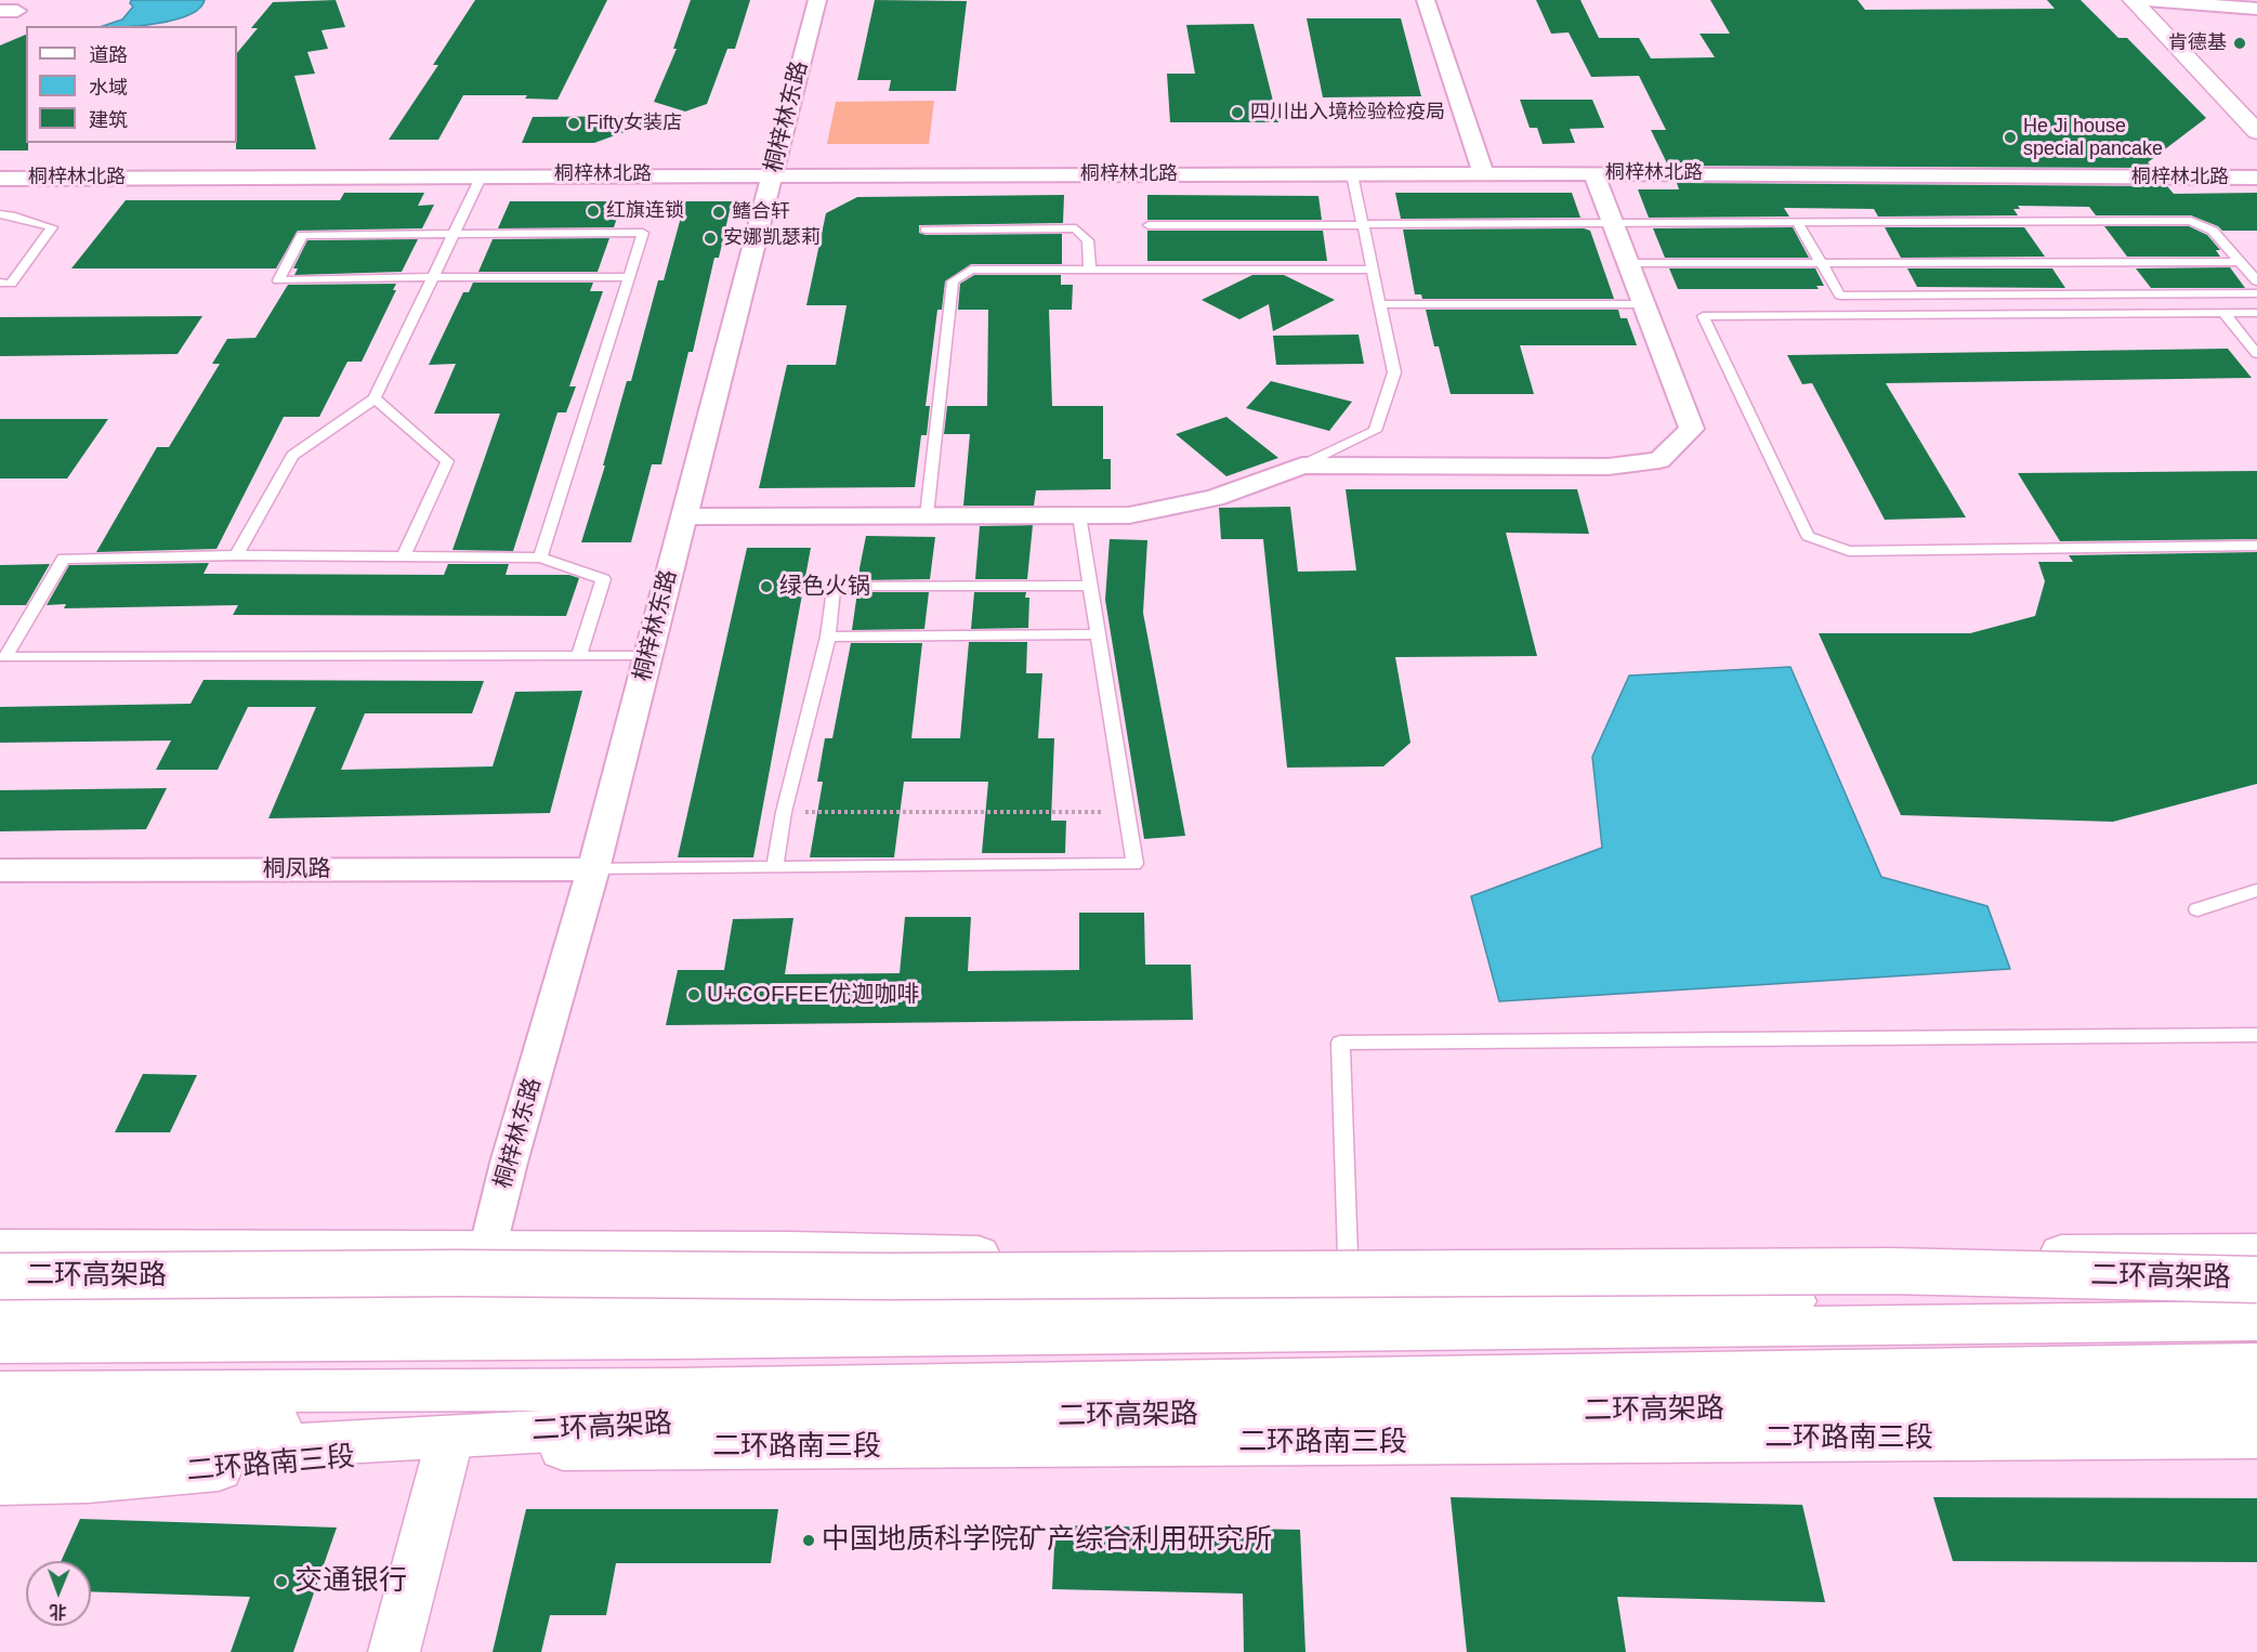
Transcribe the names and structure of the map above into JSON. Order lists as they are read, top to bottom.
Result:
{
  "streets": {
    "main road": ["二环高架路", "二环路南三段"],
    "street": ["桐梓林东路", "桐梓林北路", "桐凤路"]
  },
  "crossings": [
    ["桐梓林东路", "桐梓林北路"],
    ["桐梓林东路", "桐凤路"]
  ],
  "places": [
    "肯德基",
    "四川出入境检验检疫局",
    "Fifty女装店",
    "He Ji house special pancake",
    "红旗连锁",
    "鳍合轩",
    "安娜凯瑟莉",
    "绿色火锅",
    "U+COFFEE优迦咖啡",
    "中国地质科学院矿产综合利用研究所",
    "交通银行"
  ],
  "legend": ["道路", "水域", "建筑"],
  "north": "bottom"
}
